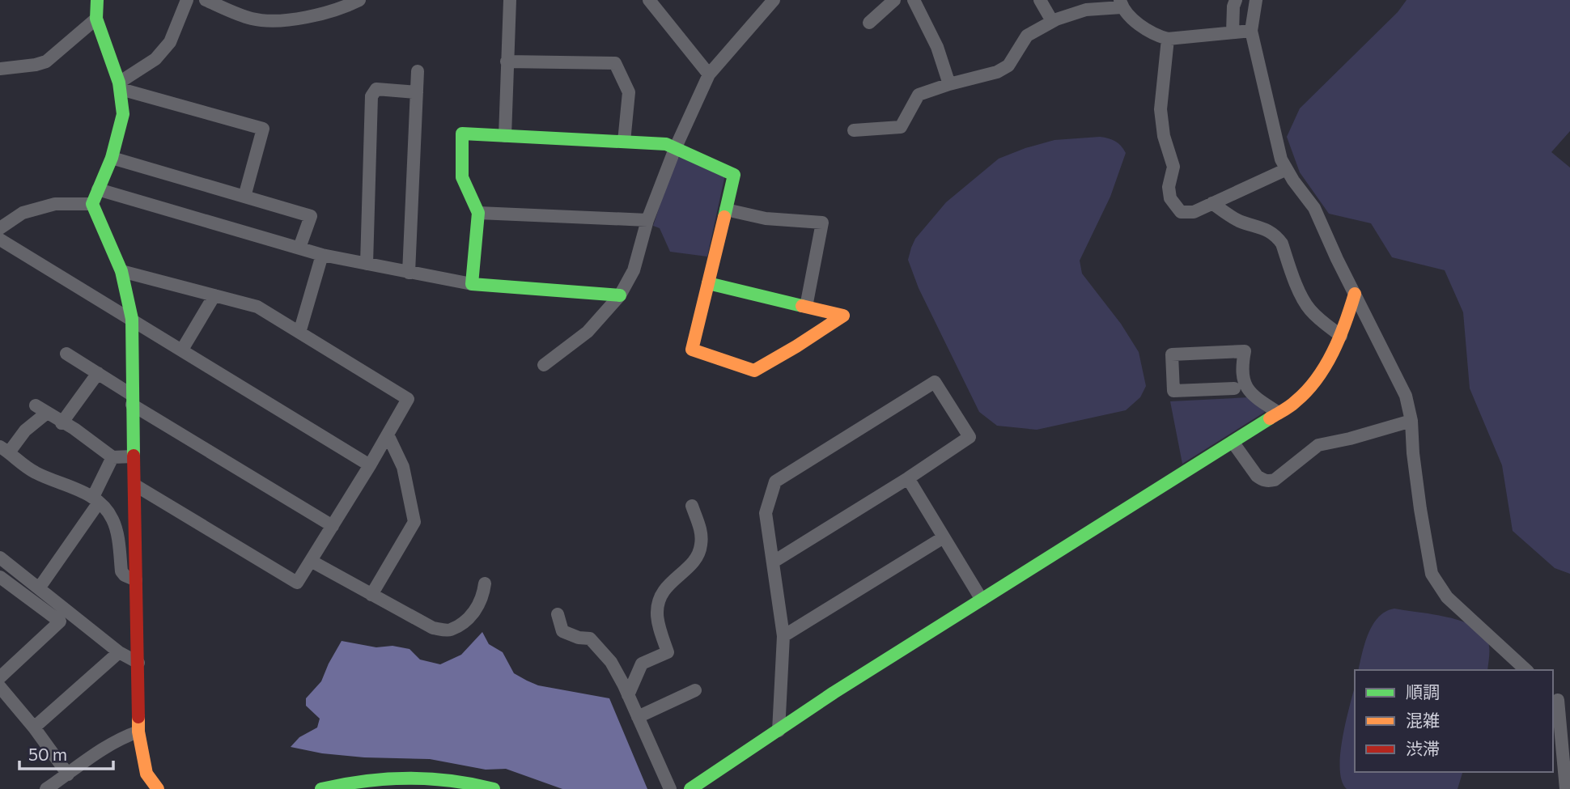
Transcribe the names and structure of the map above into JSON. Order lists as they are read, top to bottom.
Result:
{
  "legend": ["順調", "混雑", "渋滞"],
  "scale_bar": "50 m"
}
